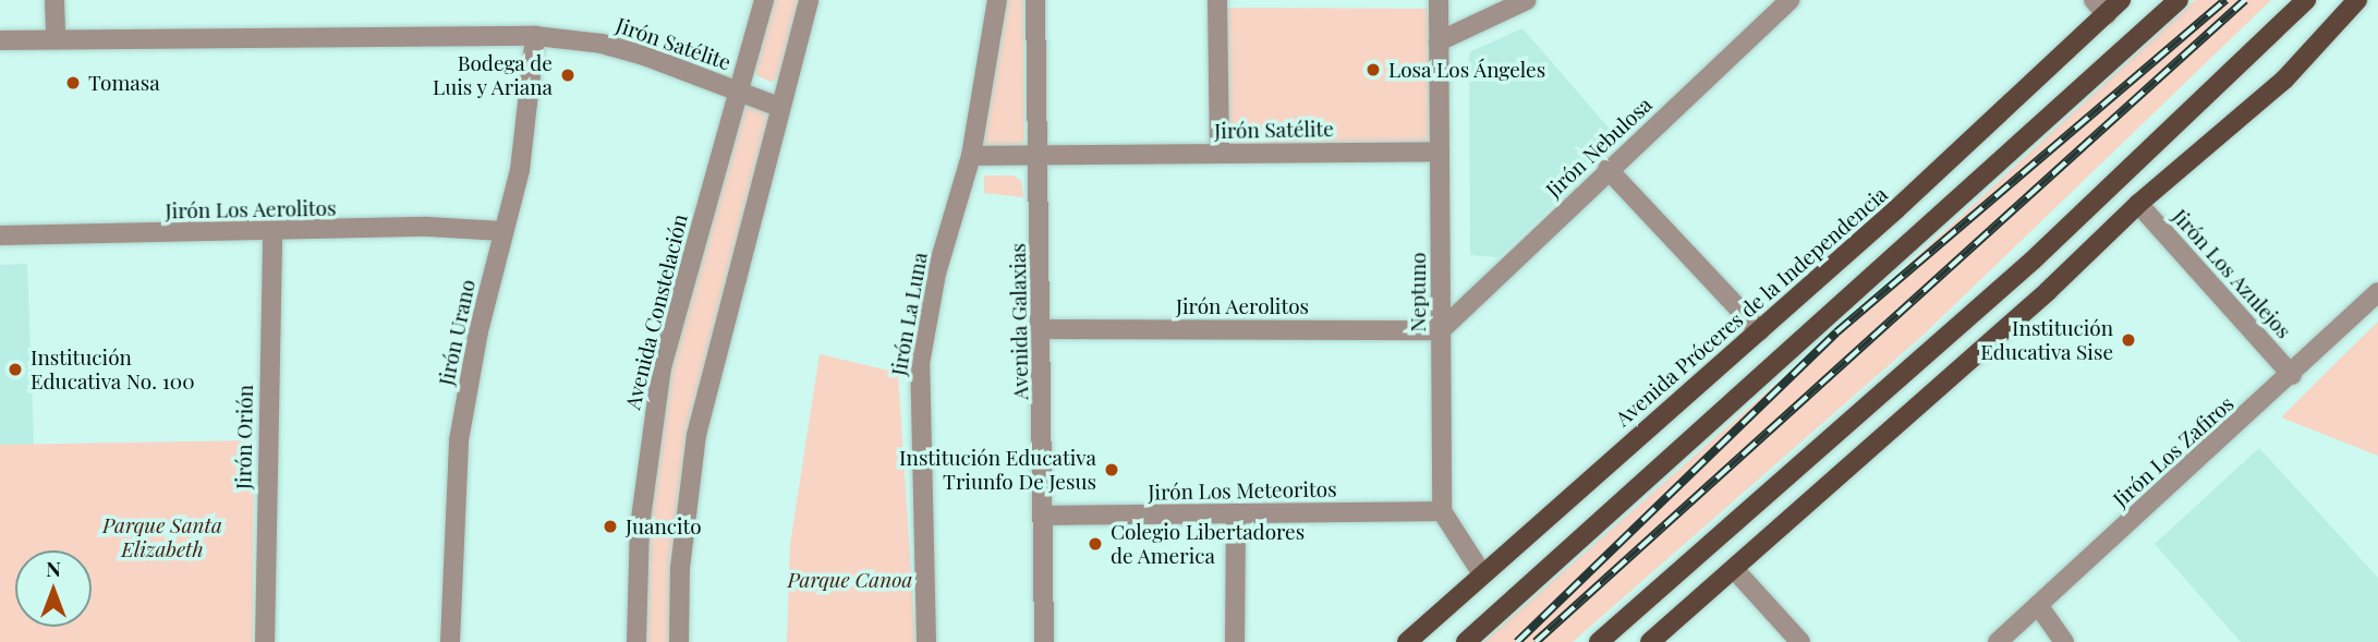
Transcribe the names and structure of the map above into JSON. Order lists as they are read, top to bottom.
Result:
{
  "streets": {
    "main road": ["Avenida Próceres de la Independencia"],
    "street": [
      "Jirón Satélite",
      "Jirón Nebulosa",
      "Jirón Los Aerolitos",
      "Jirón Los Azulejos",
      "Neptuno",
      "Jirón Aerolitos",
      "Avenida Constelación",
      "Jirón La Luna",
      "Avenida Galaxias",
      "Jirón Urano",
      "Jirón Orión",
      "Jirón Los Zafiros",
      "Jirón Los Meteoritos"
    ]
  },
  "crossings": [
    ["Jirón Satélite", "Neptuno"],
    ["Jirón Satélite", "Avenida Constelación"],
    ["Jirón Satélite", "Jirón La Luna"],
    ["Jirón Satélite", "Avenida Galaxias"],
    ["Jirón Satélite", "Jirón Urano"],
    ["Jirón Nebulosa", "Neptuno"],
    ["Jirón Nebulosa", "Jirón Aerolitos"],
    ["Jirón Los Aerolitos", "Jirón Urano"],
    ["Jirón Los Aerolitos", "Jirón Orión"],
    ["Jirón Los Azulejos", "Jirón Los Zafiros"],
    ["Neptuno", "Jirón Aerolitos"],
    ["Neptuno", "Jirón Los Meteoritos"],
    ["Jirón Aerolitos", "Avenida Galaxias"],
    ["Avenida Galaxias", "Jirón Los Meteoritos"]
  ],
  "parks": ["Parque Santa Elizabeth", "Parque Canoa"],
  "places": [
    "Losa Los Ángeles",
    "Bodega de Luis y Ariana",
    "Tomasa",
    "Institución Educativa Sise",
    "Institución Educativa No. 100",
    "Institución Educativa Triunfo De Jesus",
    "Juancito",
    "Colegio Libertadores de America"
  ],
  "north": "top"
}
